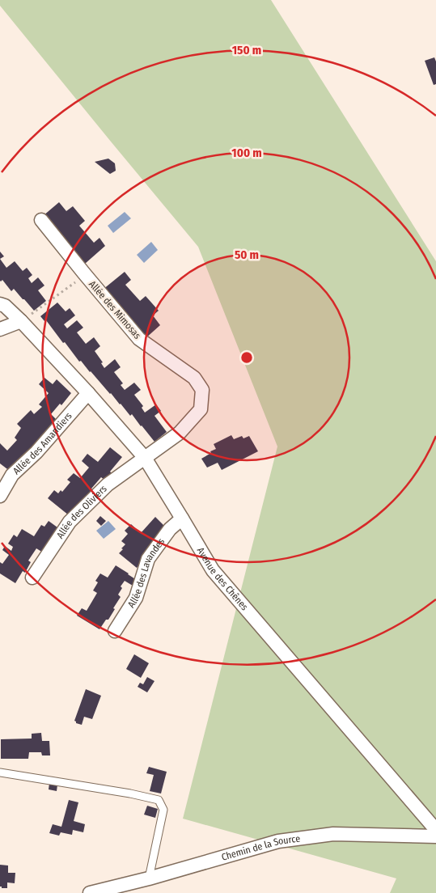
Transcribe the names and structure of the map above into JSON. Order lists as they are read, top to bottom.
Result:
{
  "streets": {
    "street": [
      "Allée des Mimosas",
      "Allée des Amandiers",
      "Allée des Oliviers",
      "Allée des Lavandes",
      "Avenue des Chênes",
      "Chemin de la Source"
    ]
  },
  "crossings": [
    ["Allée des Mimosas", "Allée des Oliviers"],
    ["Allée des Mimosas", "Avenue des Chênes"],
    ["Allée des Amandiers", "Avenue des Chênes"],
    ["Allée des Oliviers", "Avenue des Chênes"],
    ["Allée des Lavandes", "Avenue des Chênes"]
  ],
  "rings": ["150 m", "100 m", "50 m"]
}
